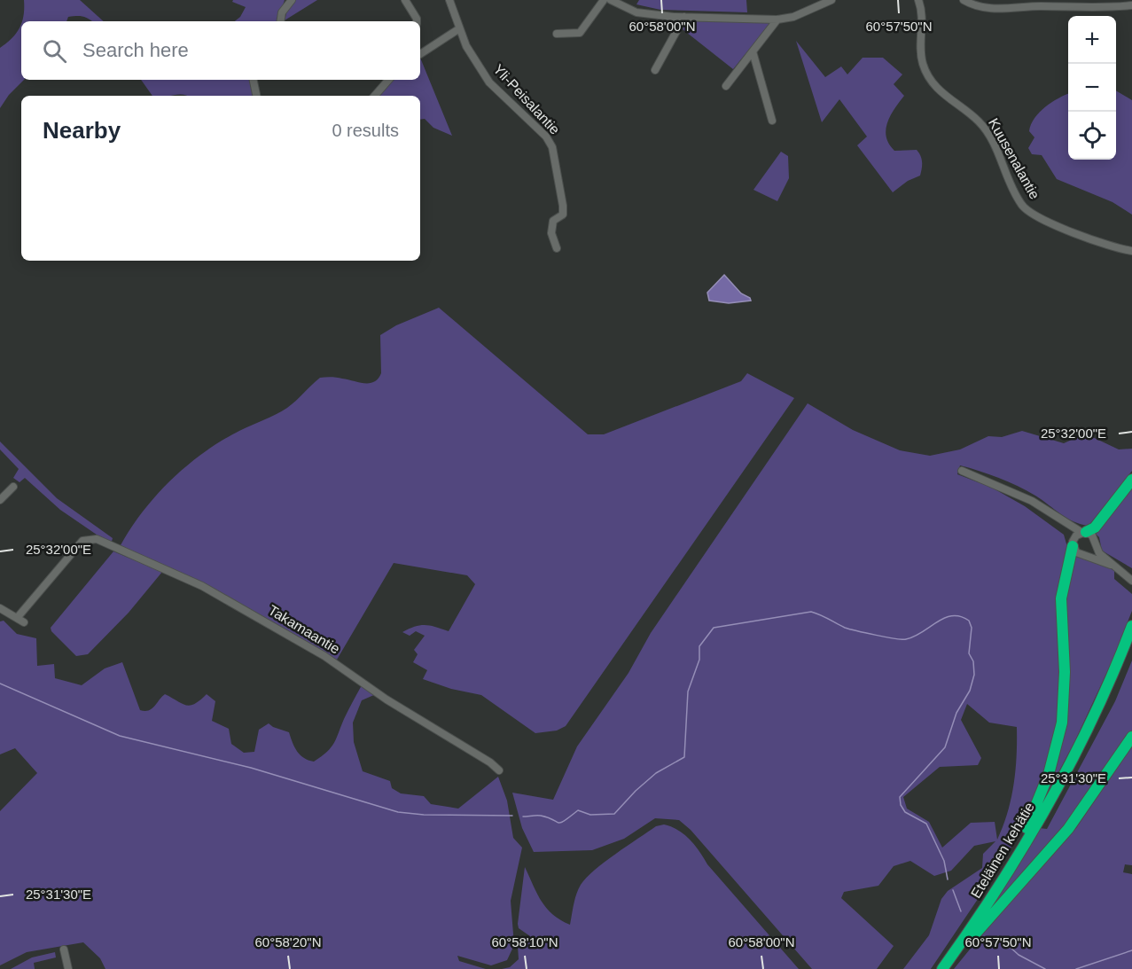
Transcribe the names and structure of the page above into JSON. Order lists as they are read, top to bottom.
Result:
{
  "streets": {
    "highway": ["Eteläinen kehätie"],
    "street": ["Yli-Peisalantie", "Kuusenalantie", "Takamaantie"]
  },
  "page": {
    "map_buttons": ["+", "−"],
    "search": "Search here",
    "heading": ["Nearby", "0 results"]
  },
  "coordinates": [
    "60°58'00\"N",
    "60°57'50\"N",
    "25°32'00\"E",
    "25°31'30\"E",
    "60°58'20\"N",
    "60°58'10\"N"
  ]
}
